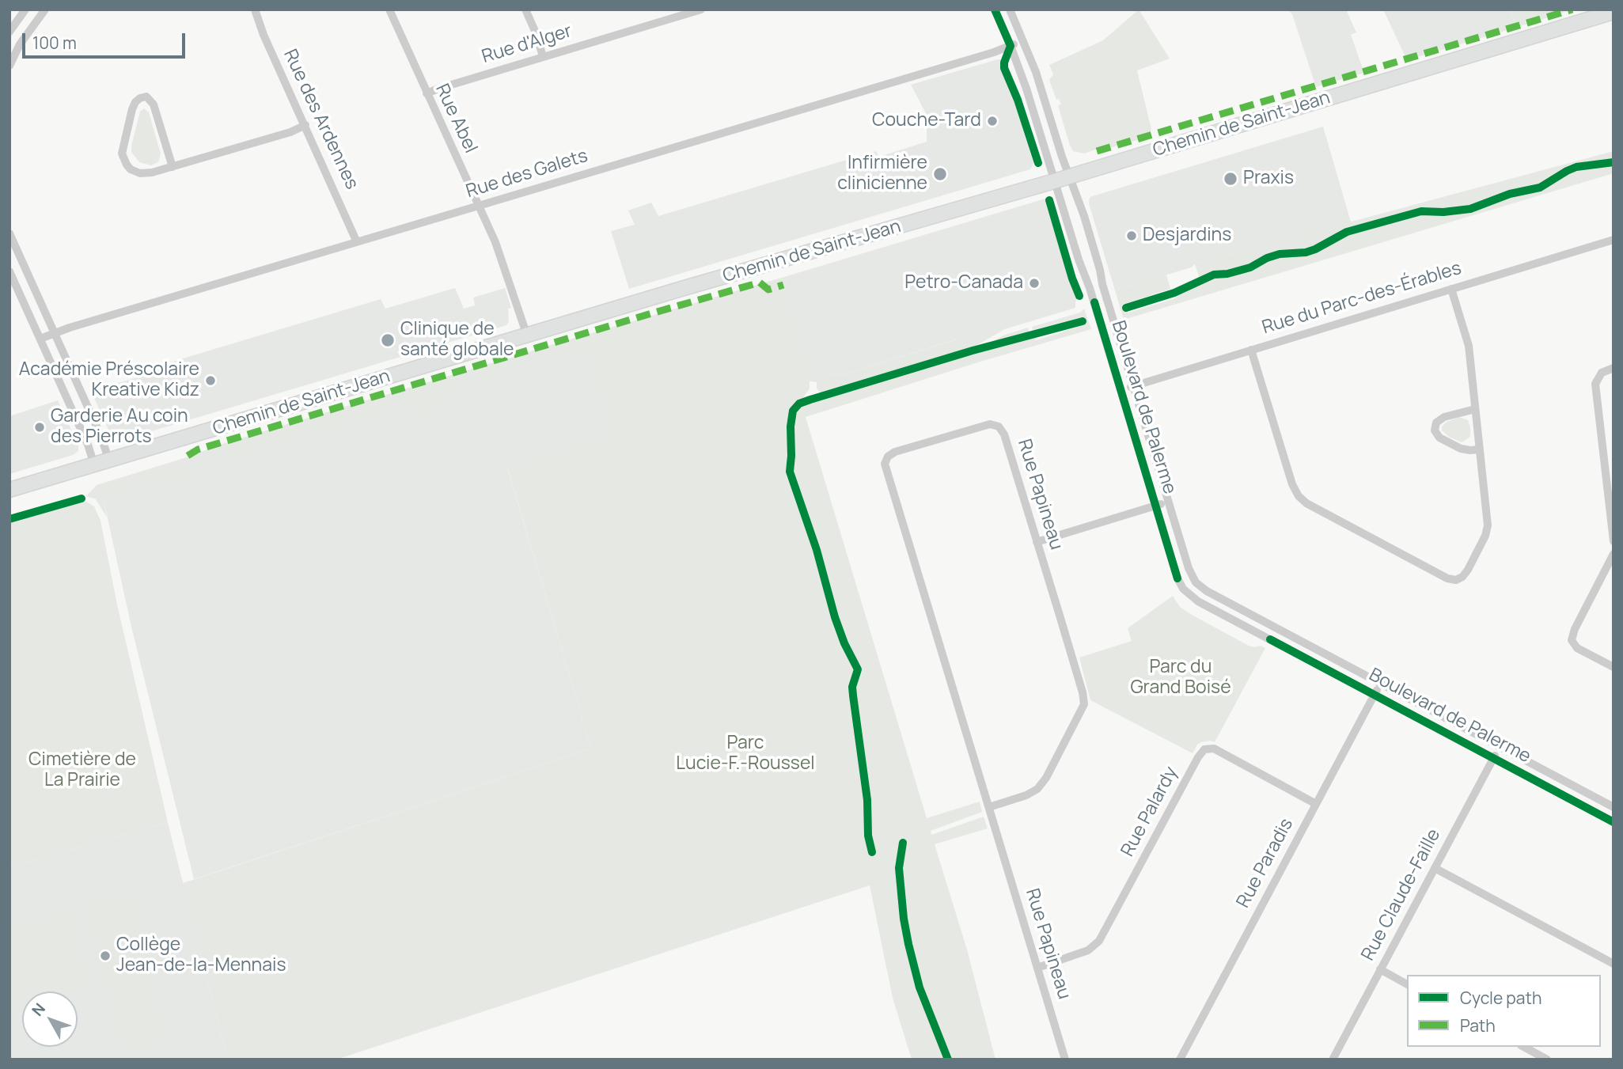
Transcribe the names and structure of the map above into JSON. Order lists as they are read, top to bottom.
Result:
{
  "streets": {
    "main road": ["Chemin de Saint-Jean"],
    "street": [
      "Rue d'Alger",
      "Rue Abel",
      "Rue des Ardennes",
      "Rue des Galets",
      "Rue du Parc-des-Érables",
      "Boulevard de Palerme",
      "Rue Papineau",
      "Rue Palardy",
      "Rue Paradis",
      "Rue Claude-Faille"
    ]
  },
  "crossings": [
    ["Rue d'Alger", "Rue Abel"],
    ["Rue Abel", "Chemin de Saint-Jean"],
    ["Rue Abel", "Rue des Galets"],
    ["Rue des Ardennes", "Rue des Galets"],
    ["Chemin de Saint-Jean", "Boulevard de Palerme"],
    ["Rue des Galets", "Boulevard de Palerme"],
    ["Rue du Parc-des-Érables", "Boulevard de Palerme"],
    ["Boulevard de Palerme", "Rue Paradis"],
    ["Boulevard de Palerme", "Rue Claude-Faille"],
    ["Rue Papineau", "Rue Palardy"],
    ["Rue Palardy", "Rue Paradis"]
  ],
  "parks": ["Parc du Grand Boisé", "Parc Lucie-F.-Roussel", "Cimetière de La Prairie"],
  "places": [
    "Couche-Tard",
    "Infirmière clinicienne",
    "Praxis",
    "Desjardins",
    "Petro-Canada",
    "Clinique de santé globale",
    "Académie Préscolaire Kreative Kidz",
    "Garderie Au coin des Pierrots",
    "Collège Jean-de-la-Mennais"
  ],
  "legend": ["Cycle path", "Path"],
  "scale_bar": "100 m",
  "north": "top left"
}
